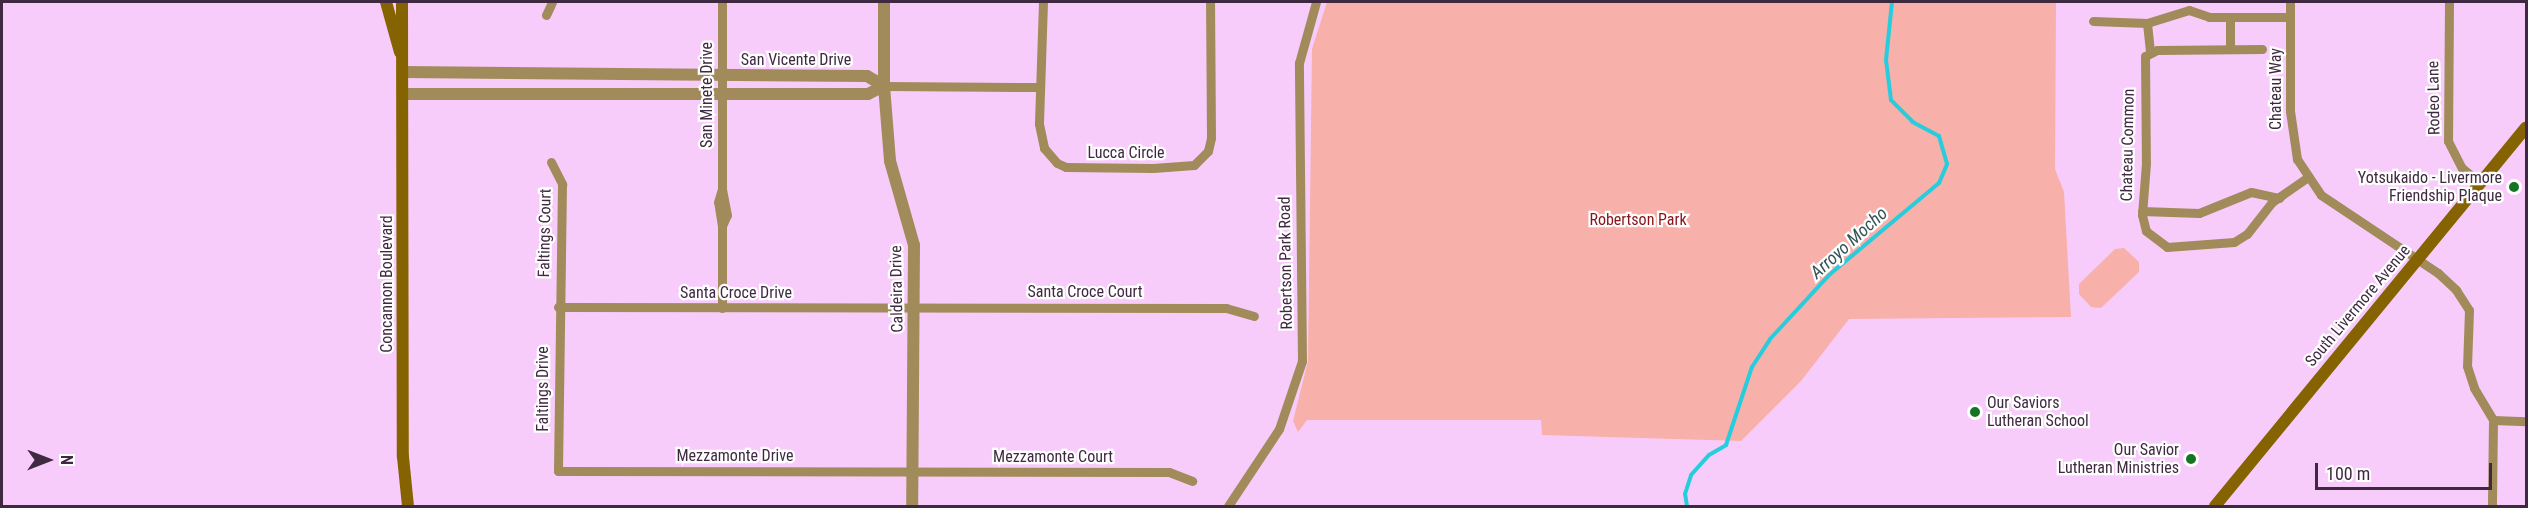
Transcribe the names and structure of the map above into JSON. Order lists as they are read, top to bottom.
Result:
{
  "streets": {
    "main road": ["Concannon Boulevard", "South Livermore Avenue"],
    "street": [
      "San Vicente Drive",
      "Chateau Way",
      "San Minete Drive",
      "Rodeo Lane",
      "Chateau Common",
      "Lucca Circle",
      "Faltings Court",
      "Robertson Park Road",
      "Caldeira Drive",
      "Santa Croce Court",
      "Santa Croce Drive",
      "Faltings Drive",
      "Mezzamonte Drive",
      "Mezzamonte Court"
    ]
  },
  "crossings": [
    ["San Vicente Drive", "San Minete Drive"],
    ["San Vicente Drive", "Concannon Boulevard"],
    ["San Vicente Drive", "Caldeira Drive"],
    ["Chateau Way", "Chateau Common"],
    ["Chateau Way", "South Livermore Avenue"],
    ["San Minete Drive", "Santa Croce Drive"],
    ["Rodeo Lane", "South Livermore Avenue"],
    ["Faltings Court", "Santa Croce Drive"],
    ["Faltings Court", "Faltings Drive"],
    ["Caldeira Drive", "Santa Croce Court"],
    ["Caldeira Drive", "Santa Croce Drive"],
    ["Caldeira Drive", "Mezzamonte Drive"],
    ["Caldeira Drive", "Mezzamonte Court"],
    ["Santa Croce Court", "Santa Croce Drive"],
    ["Santa Croce Drive", "Faltings Drive"],
    ["Faltings Drive", "Mezzamonte Drive"],
    ["Mezzamonte Drive", "Mezzamonte Court"]
  ],
  "water": ["Arroyo Mocho"],
  "parks": ["Robertson Park"],
  "places": ["Yotsukaido - Livermore Friendship Plaque", "Our Saviors Lutheran School", "Our Savior Lutheran Ministries"],
  "scale_bar": "100 m",
  "north": "right"
}
